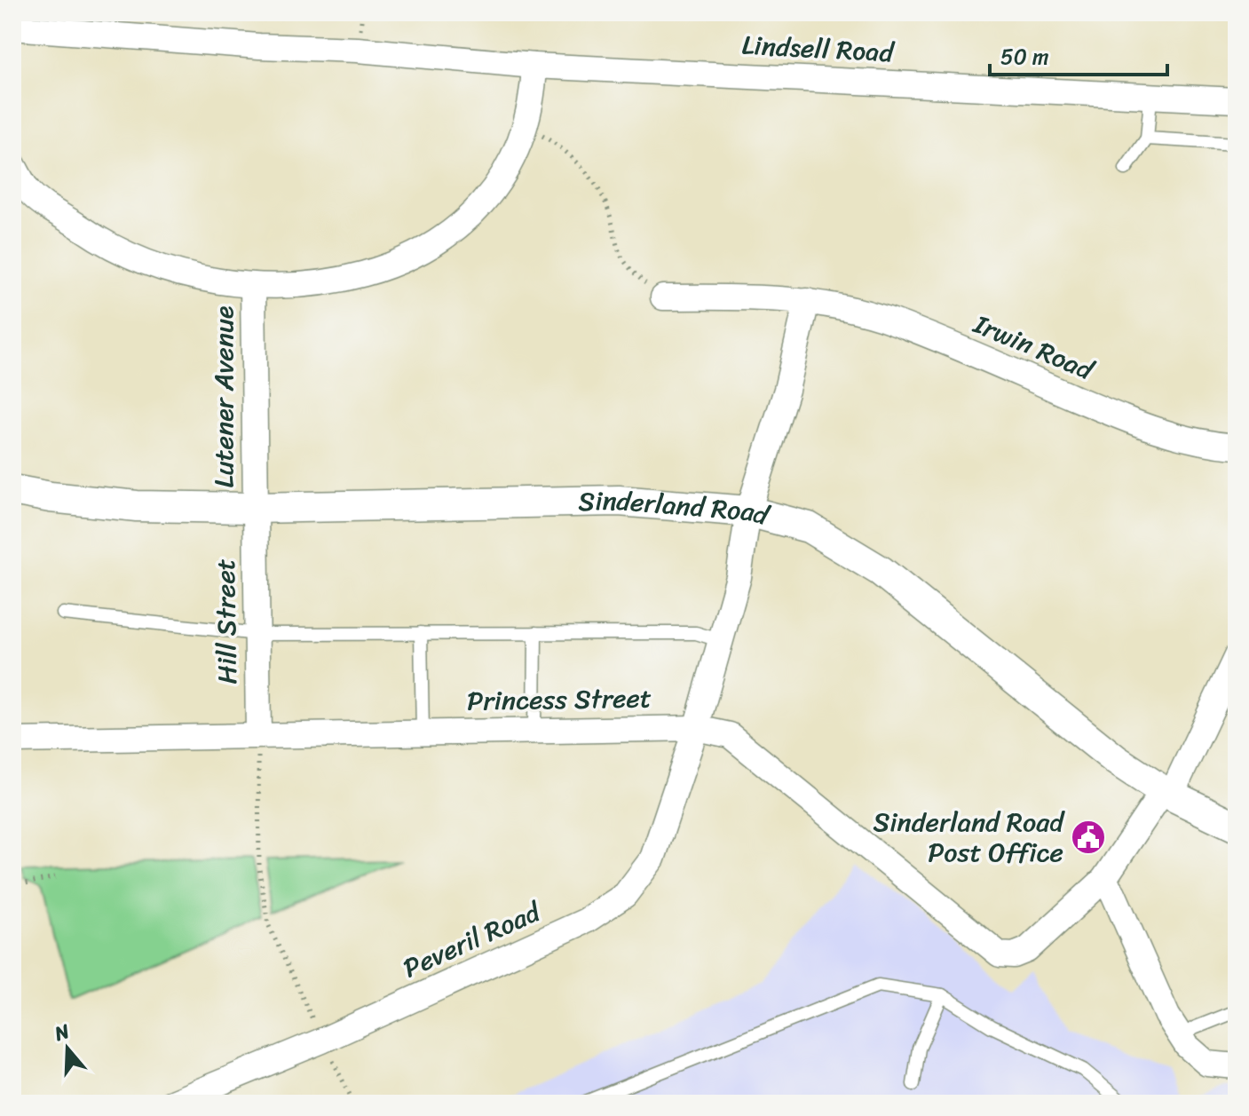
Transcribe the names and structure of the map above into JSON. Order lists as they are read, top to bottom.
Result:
{
  "streets": {
    "street": [
      "Lindsell Road",
      "Irwin Road",
      "Lutener Avenue",
      "Sinderland Road",
      "Hill Street",
      "Princess Street",
      "Peveril Road"
    ]
  },
  "crossings": [
    ["Lutener Avenue", "Sinderland Road"],
    ["Lutener Avenue", "Hill Street"],
    ["Sinderland Road", "Hill Street"],
    ["Sinderland Road", "Peveril Road"],
    ["Hill Street", "Princess Street"],
    ["Princess Street", "Peveril Road"]
  ],
  "places": {
    "public building": ["Sinderland Road Post Office"]
  },
  "scale_bar": "50 m",
  "north": "top"
}
